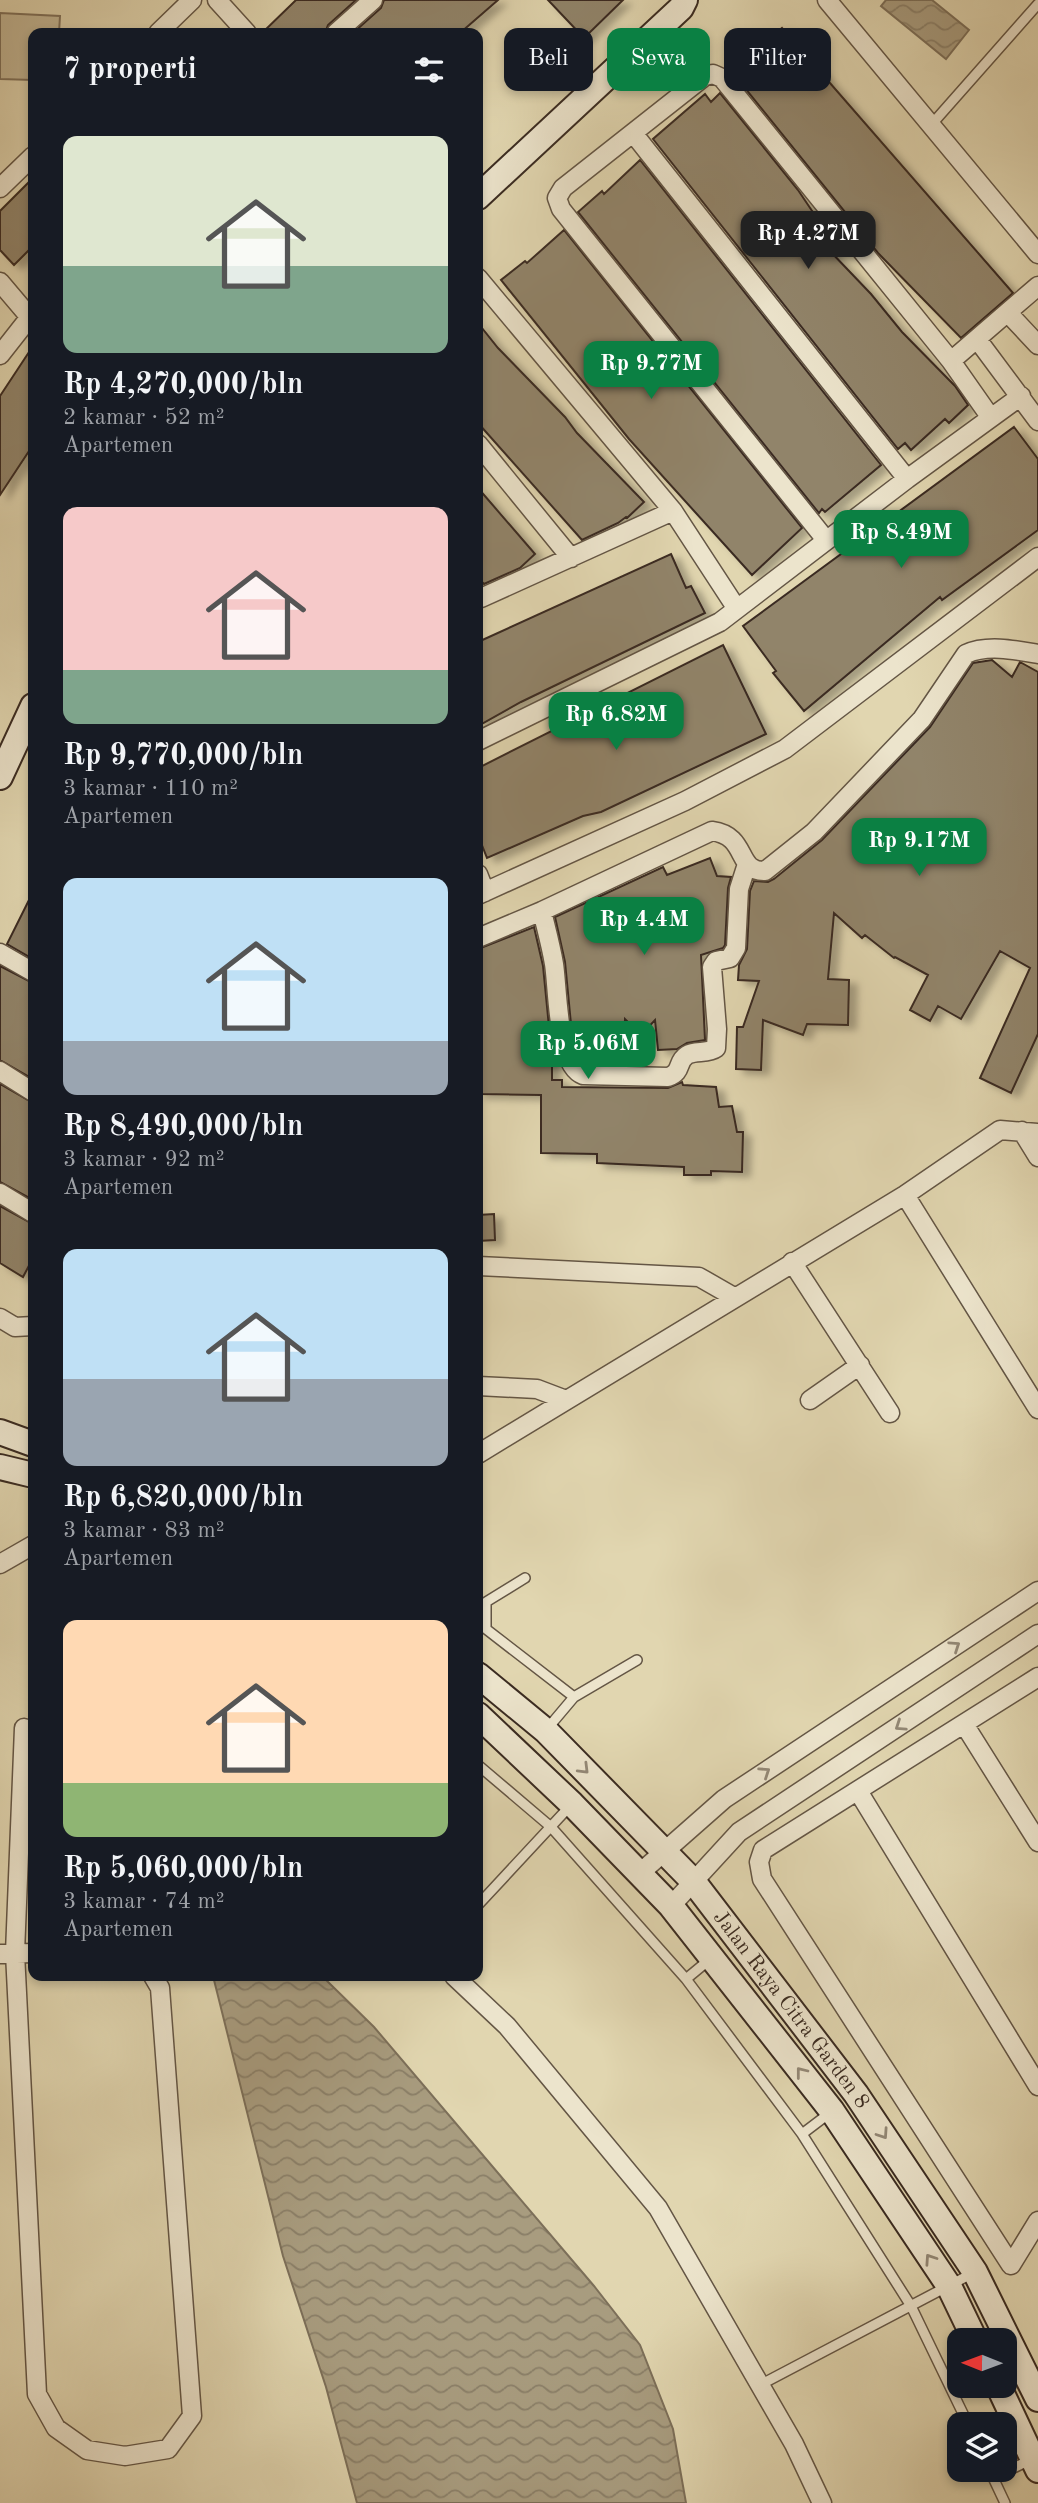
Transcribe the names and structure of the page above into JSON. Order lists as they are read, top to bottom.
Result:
{
  "streets": {
    "street": ["Jalan Raya Citra Garden 8"]
  },
  "north": "left",
  "page": {
    "chip": ["Beli", "Sewa", "Filter"],
    "heading": "7 properti",
    "list": [
      {
        "name": "Rp 4,270,000/bln",
        "note": "2 kamar · 52 m² · Apartemen"
      },
      {
        "name": "Rp 9,770,000/bln",
        "note": "3 kamar · 110 m² · Apartemen"
      },
      {
        "name": "Rp 8,490,000/bln",
        "note": "3 kamar · 92 m² · Apartemen"
      },
      {
        "name": "Rp 6,820,000/bln",
        "note": "3 kamar · 83 m² · Apartemen"
      },
      {
        "name": "Rp 5,060,000/bln",
        "note": "3 kamar · 74 m² · Apartemen"
      }
    ],
    "price": [
      "Rp 4.27M",
      "Rp 9.77M",
      "Rp 8.49M",
      "Rp 6.82M",
      "Rp 9.17M",
      "Rp 4.4M",
      "Rp 5.06M"
    ]
  }
}
